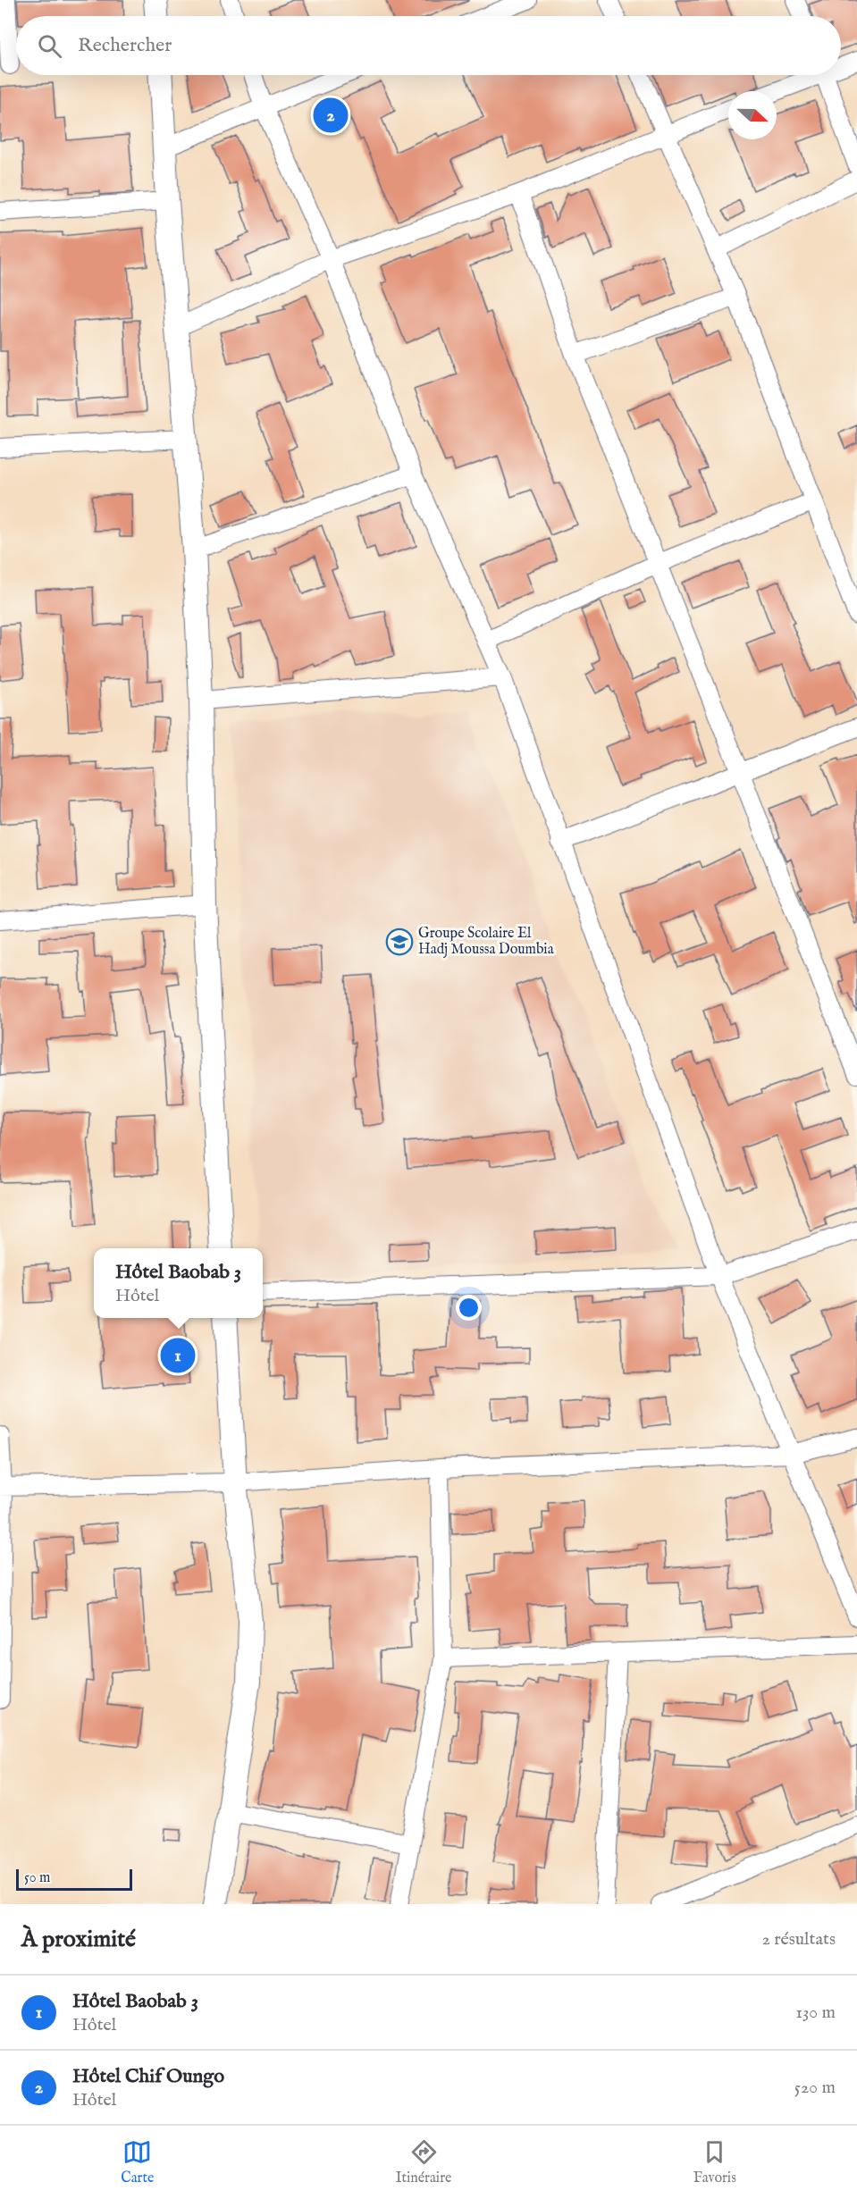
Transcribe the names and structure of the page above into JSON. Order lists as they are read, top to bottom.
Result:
{
  "places": {
    "school or university": ["Groupe Scolaire El Hadj Moussa Doumbia"]
  },
  "scale_bar": "50 m",
  "north": "right",
  "page": {
    "search": "Rechercher",
    "pins": ["2", "1"],
    "popup": ["Hôtel Baobab 3", "Hôtel"],
    "scale": "50 m",
    "heading": ["À proximité", "2 résultats"],
    "list": [
      {
        "mark": "1",
        "name": "Hôtel Baobab 3",
        "note": "Hôtel",
        "value": "130 m"
      },
      {
        "mark": "2",
        "name": "Hôtel Chif Oungo",
        "note": "Hôtel",
        "value": "520 m"
      }
    ],
    "nav": ["Carte", "Itinéraire", "Favoris"]
  }
}
